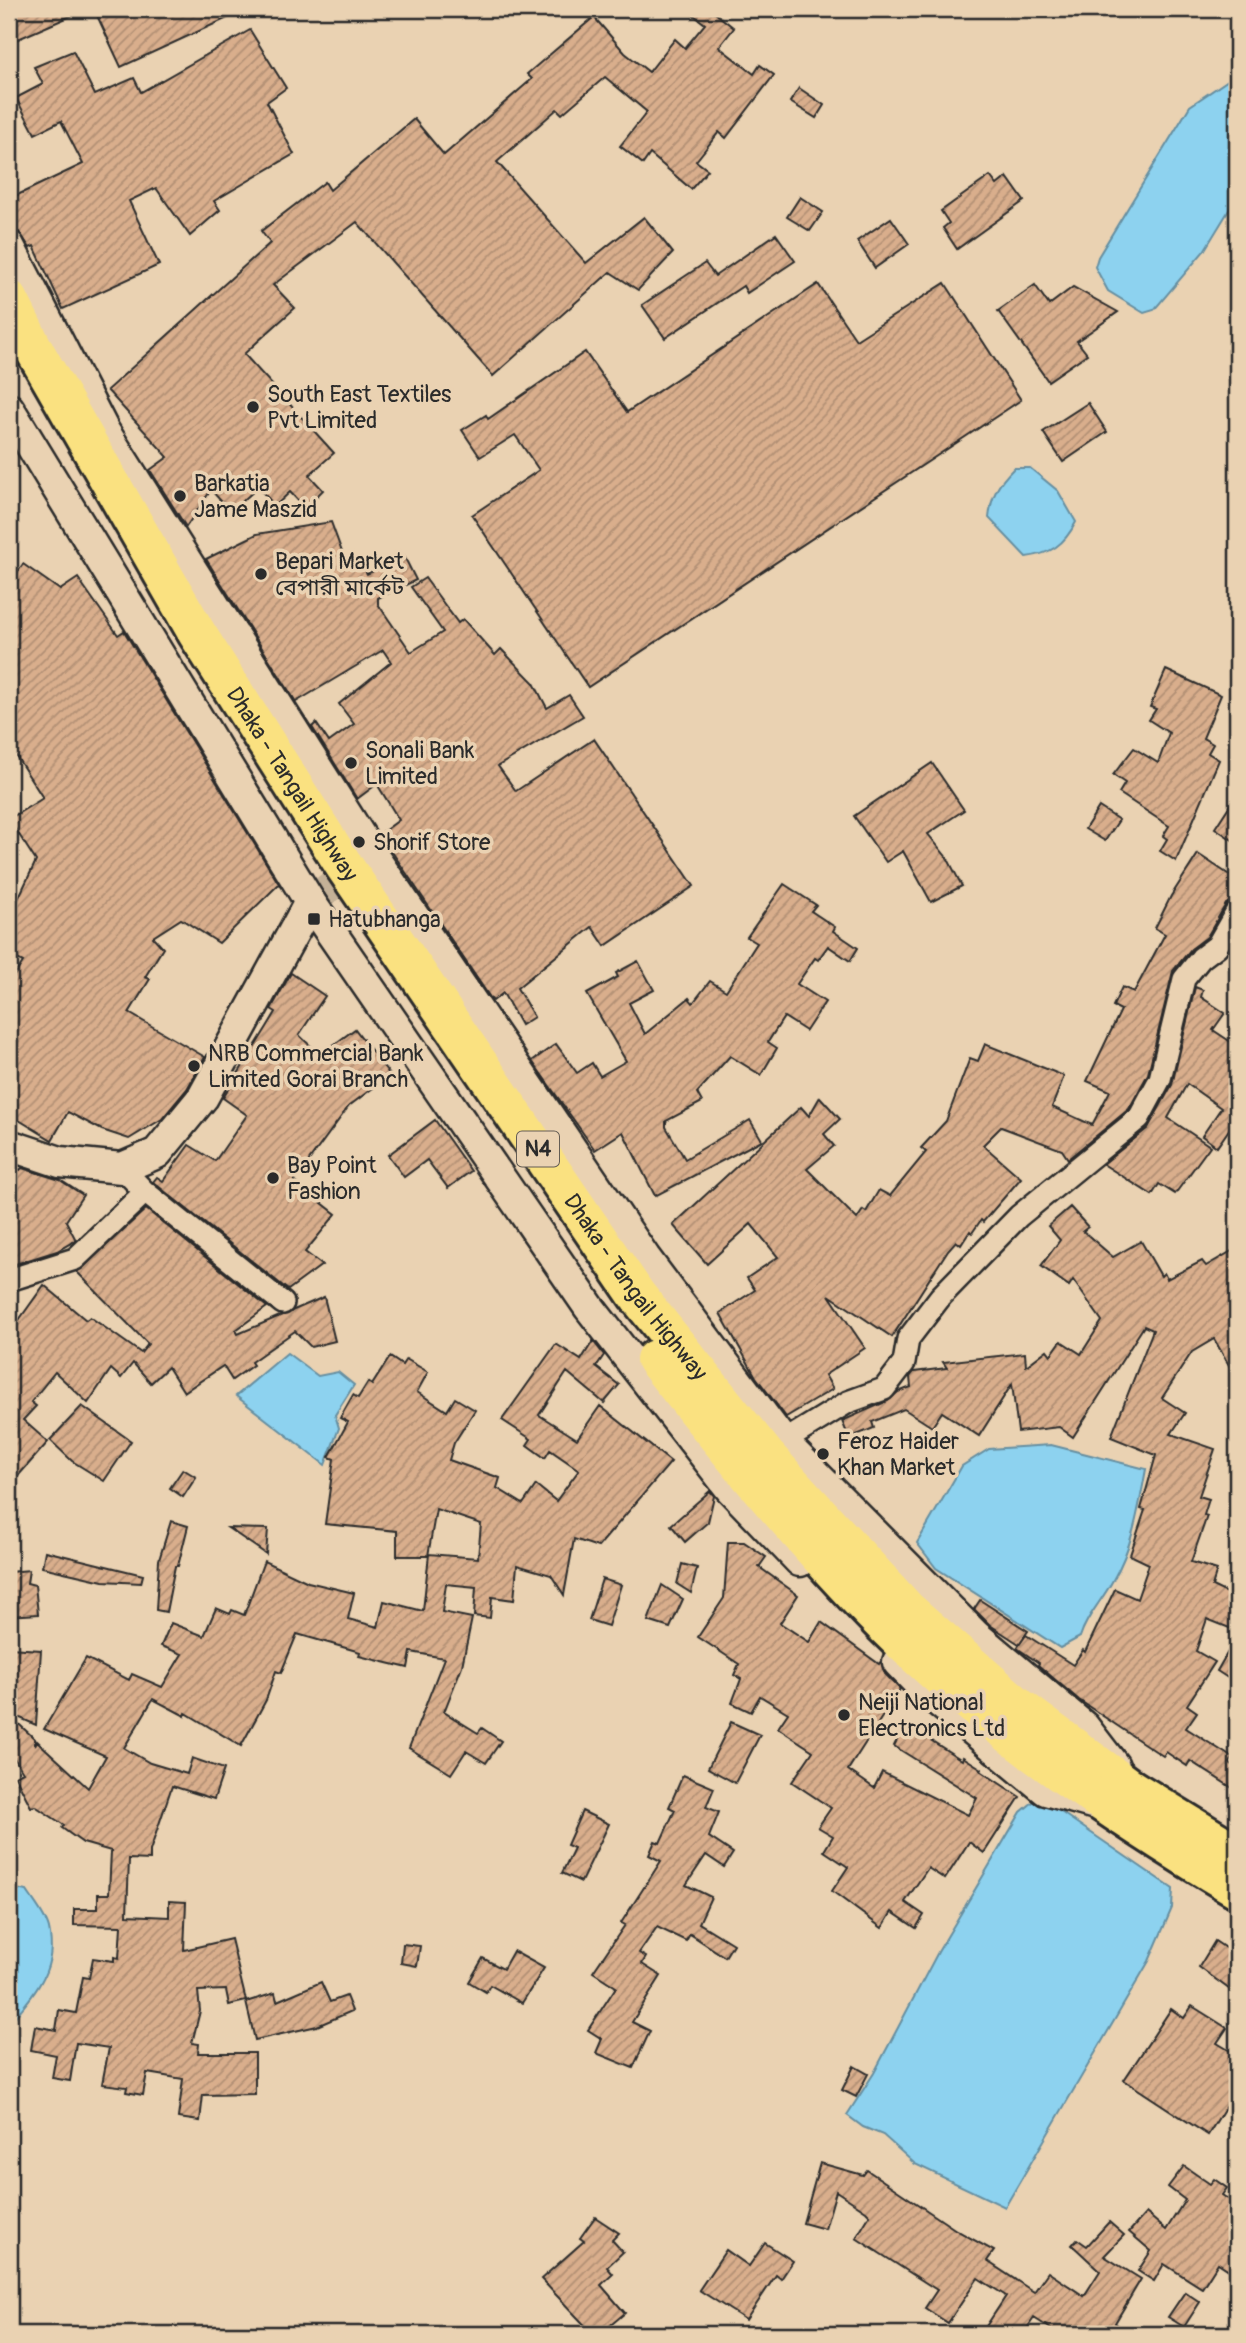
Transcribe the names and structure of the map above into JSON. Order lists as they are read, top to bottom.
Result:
{
  "streets": {
    "highway": ["Dhaka - Tangail Highway", "N4"]
  },
  "places": {
    "other": [
      "South East Textiles Pvt Limited",
      "Barkatia Jame Maszid",
      "Bepari Market বেপারী মার্কেট",
      "Sonali Bank Limited",
      "Shorif Store",
      "NRB Commercial Bank Limited Gorai Branch",
      "Bay Point Fashion",
      "Feroz Haider Khan Market",
      "Neiji National Electronics Ltd"
    ],
    "transit": ["Hatubhanga"]
  }
}
